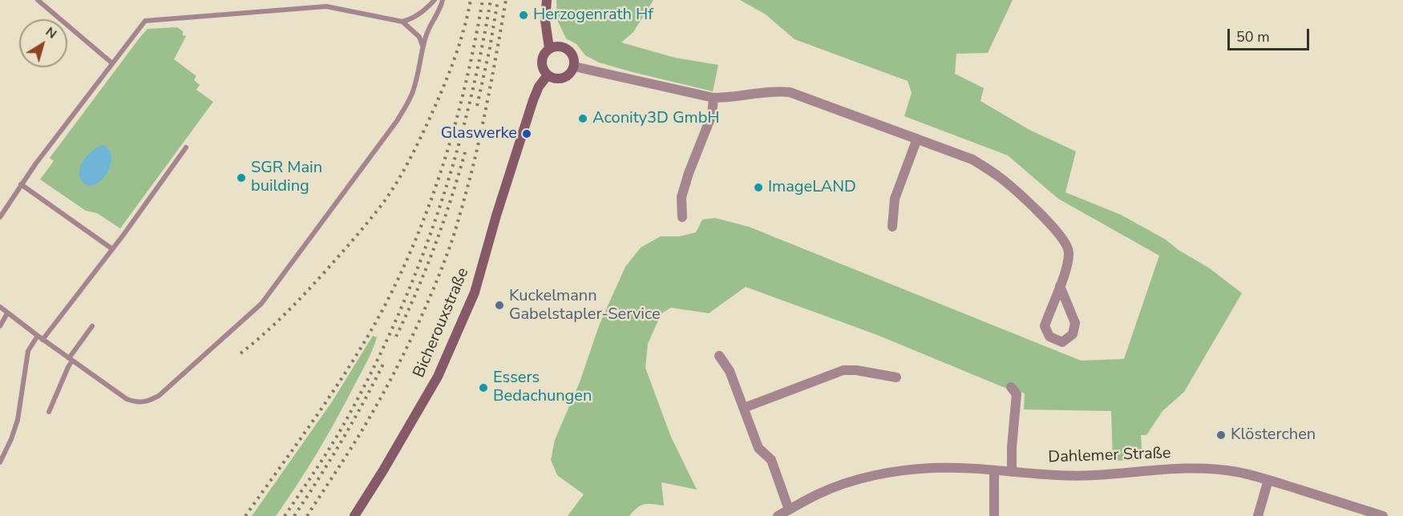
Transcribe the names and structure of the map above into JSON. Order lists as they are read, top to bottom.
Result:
{
  "streets": {
    "street": ["Bicherouxstraße", "Dahlemer Straße"]
  },
  "places": [
    "Herzogenrath Hf",
    "Aconity3D GmbH",
    "Glaswerke",
    "SGR Main building",
    "ImageLAND",
    "Kuckelmann Gabelstapler-Service",
    "Essers Bedachungen",
    "Klösterchen"
  ],
  "scale_bar": "50 m",
  "north": "top right"
}
